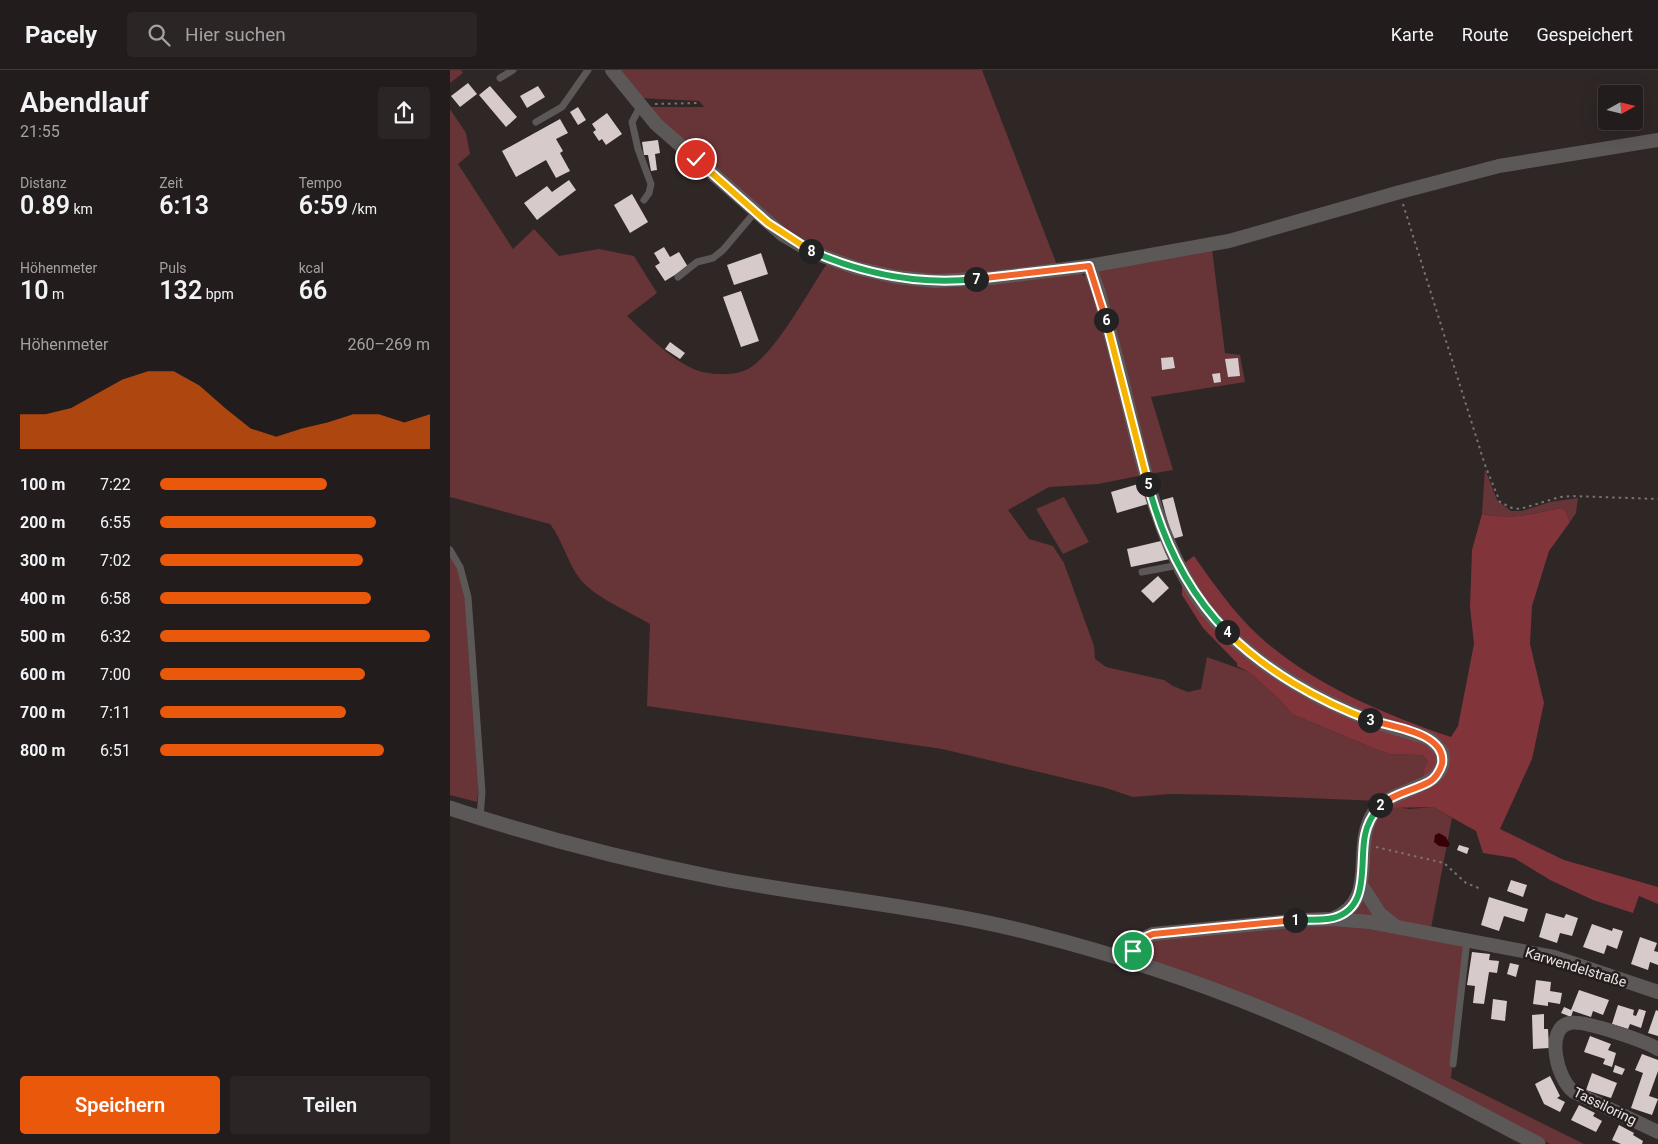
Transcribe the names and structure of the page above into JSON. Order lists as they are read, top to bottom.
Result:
{
  "streets": {
    "street": ["Karwendelstraße", "Tassiloring"]
  },
  "north": "right",
  "page": {
    "header": "Pacely",
    "search": "Hier suchen",
    "nav": ["Karte", "Route", "Gespeichert"],
    "heading": ["Abendlauf", "21:55"],
    "stats": [
      ["Distanz", "0.89 km"],
      ["Zeit", "6:13"],
      ["Tempo", "6:59 /km"],
      ["Höhenmeter", "10 m"],
      ["Puls", "132 bpm"],
      ["kcal", "66"]
    ],
    "pins": [
      "8",
      "7",
      "6",
      "5",
      "4",
      "3",
      "2",
      "1"
    ],
    "chart": ["Höhenmeter", "260–269 m"],
    "list": [
      {
        "name": "100 m",
        "note": "7:22"
      },
      {
        "name": "200 m",
        "note": "6:55"
      },
      {
        "name": "300 m",
        "note": "7:02"
      },
      {
        "name": "400 m",
        "note": "6:58"
      },
      {
        "name": "500 m",
        "note": "6:32"
      },
      {
        "name": "600 m",
        "note": "7:00"
      },
      {
        "name": "700 m",
        "note": "7:11"
      },
      {
        "name": "800 m",
        "note": "6:51"
      }
    ],
    "buttons": ["Speichern", "Teilen"]
  }
}
